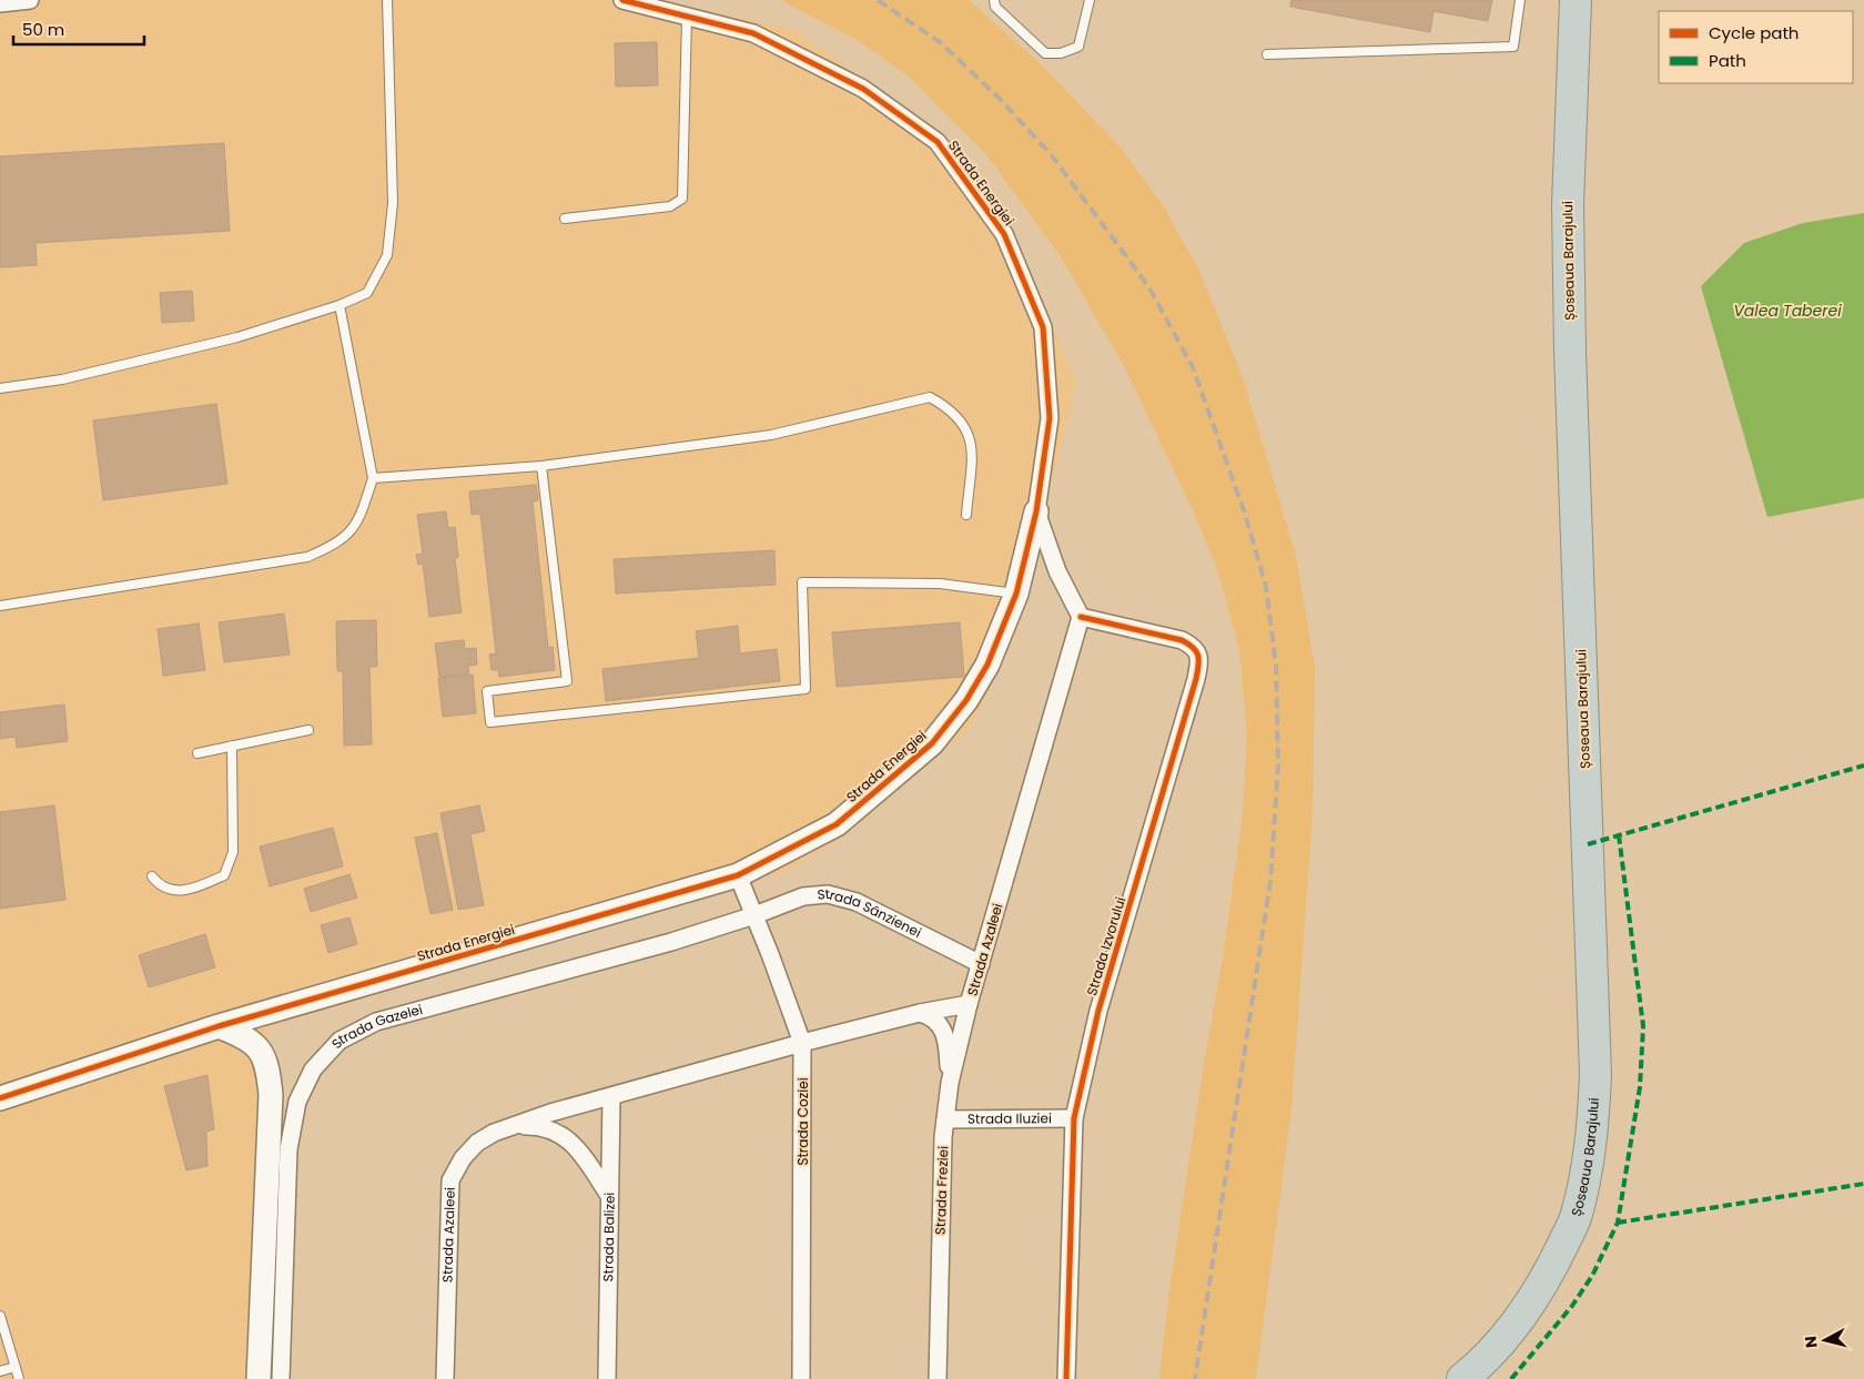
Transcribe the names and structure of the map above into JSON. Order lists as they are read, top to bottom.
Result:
{
  "streets": {
    "highway": ["Șoseaua Barajului"],
    "street": [
      "Strada Energiei",
      "Strada Sânzienei",
      "Strada Izvorului",
      "Strada Azaleei",
      "Strada Gazelei",
      "Strada Iluziei",
      "Strada Coziei",
      "Strada Freziei",
      "Strada Balizei"
    ]
  },
  "crossings": [
    ["Strada Energiei", "Strada Coziei"],
    ["Strada Sânzienei", "Strada Azaleei"],
    ["Strada Sânzienei", "Strada Gazelei"],
    ["Strada Sânzienei", "Strada Coziei"],
    ["Strada Izvorului", "Strada Azaleei"],
    ["Strada Izvorului", "Strada Iluziei"],
    ["Strada Azaleei", "Strada Coziei"],
    ["Strada Azaleei", "Strada Freziei"],
    ["Strada Azaleei", "Strada Balizei"],
    ["Strada Gazelei", "Strada Coziei"],
    ["Strada Iluziei", "Strada Freziei"]
  ],
  "water": ["Valea Taberei"],
  "legend": ["Cycle path", "Path"],
  "scale_bar": "50 m",
  "north": "left"
}
